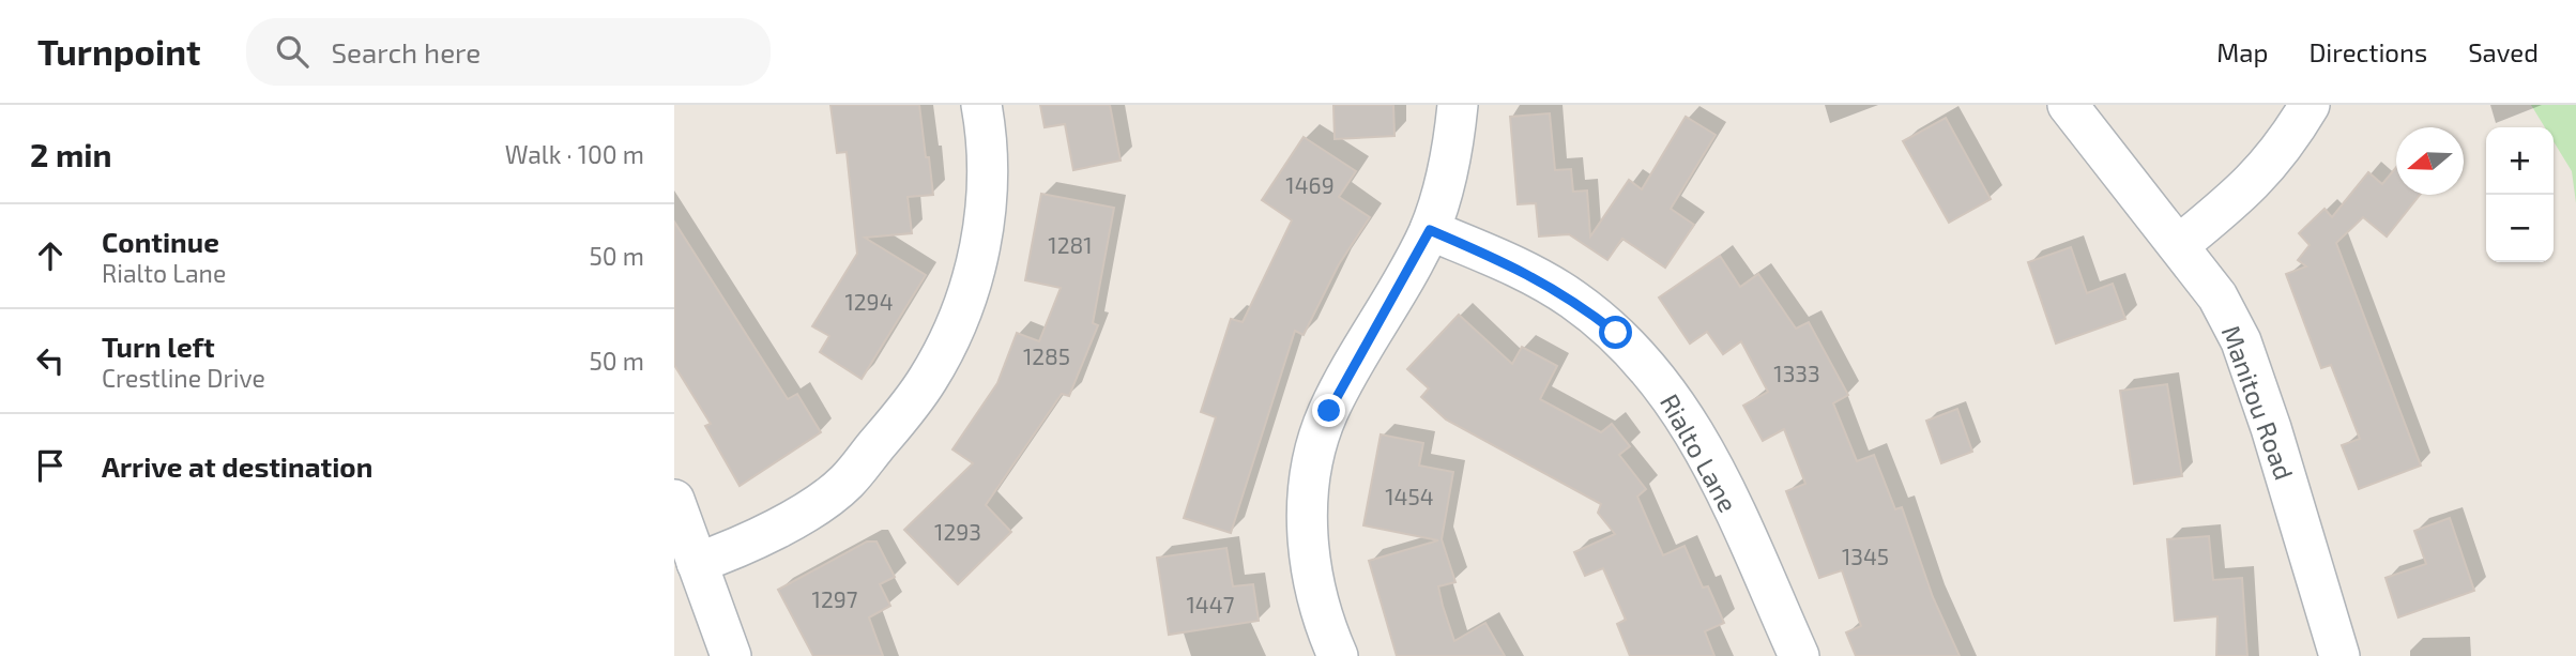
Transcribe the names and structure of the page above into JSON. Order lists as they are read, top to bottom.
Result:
{
  "streets": {
    "street": ["Manitou Road", "Rialto Lane"]
  },
  "house_numbers": [
    "1469",
    "1281",
    "1294",
    "1285",
    "1333",
    "1454",
    "1293",
    "1345",
    "1297",
    "1447"
  ],
  "north": "left",
  "page": {
    "header": "Turnpoint",
    "search": "Search here",
    "nav": ["Map", "Directions", "Saved"],
    "heading": ["2 min", "Walk · 100 m"],
    "map_buttons": ["+", "−"],
    "list": [
      ["Continue", "Rialto Lane", "50 m"],
      ["Turn left", "Crestline Drive", "50 m"],
      "Arrive at destination"
    ]
  }
}
